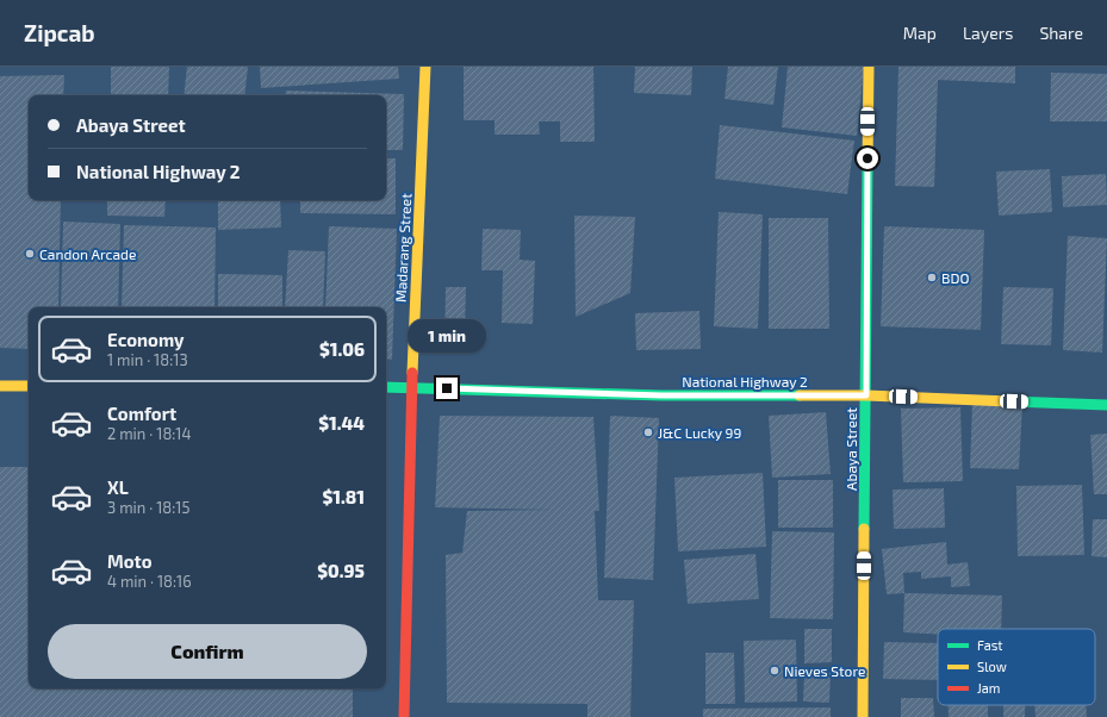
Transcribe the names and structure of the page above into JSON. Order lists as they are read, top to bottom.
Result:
{
  "streets": {
    "street": ["Madarang Street", "National Highway 2", "Abaya Street"]
  },
  "crossings": [
    ["Madarang Street", "National Highway 2"],
    ["National Highway 2", "Abaya Street"]
  ],
  "places": [
    "Candon Arcade",
    "BDO",
    "J&C Lucky 99",
    "Nieves Store"
  ],
  "legend": ["Fast", "Slow", "Jam"],
  "page": {
    "header": "Zipcab",
    "nav": ["Map", "Layers", "Share"],
    "banner": ["Abaya Street", "National Highway 2"],
    "list": [
      {
        "name": "Economy",
        "note": "1 min · 18:13",
        "value": "$1.06"
      },
      {
        "name": "Comfort",
        "note": "2 min · 18:14",
        "value": "$1.44"
      },
      {
        "name": "XL",
        "note": "3 min · 18:15",
        "value": "$1.81"
      },
      {
        "name": "Moto",
        "note": "4 min · 18:16",
        "value": "$0.95"
      }
    ],
    "bubble": "1 min",
    "buttons": "Confirm"
  }
}
